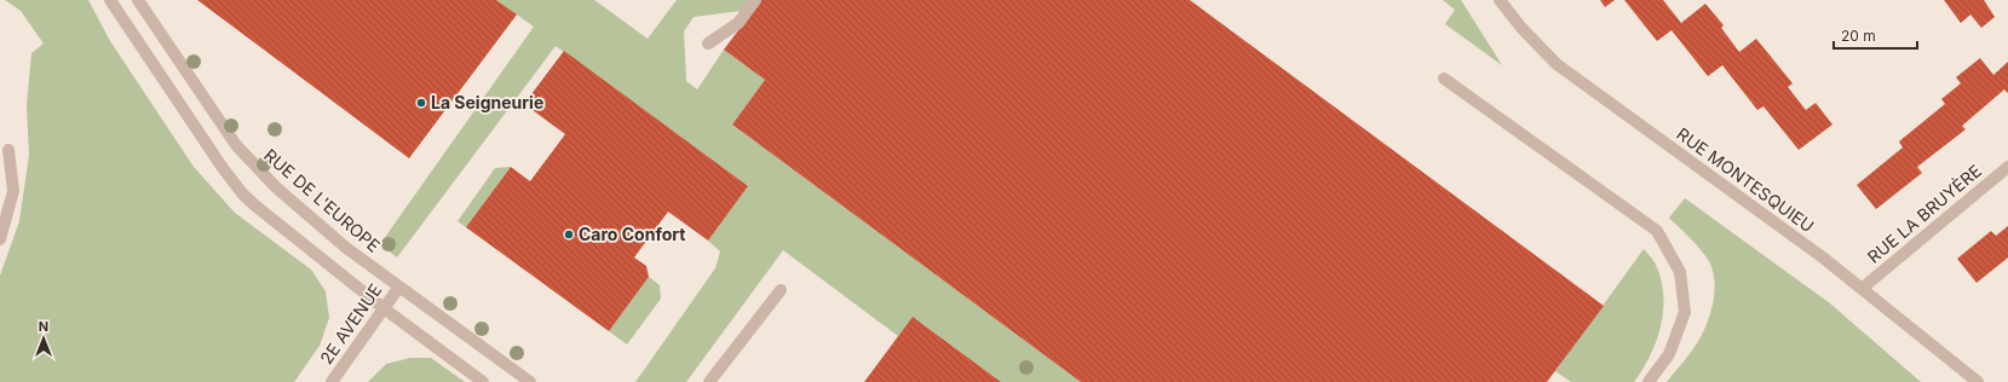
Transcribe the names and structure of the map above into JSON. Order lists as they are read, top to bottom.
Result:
{
  "streets": {
    "street": [
      "RUE MONTESQUIEU",
      "RUE DE L'EUROPE",
      "RUE LA BRUYÈRE",
      "2E AVENUE"
    ]
  },
  "crossings": [
    ["RUE MONTESQUIEU", "RUE LA BRUYÈRE"],
    ["RUE DE L'EUROPE", "2E AVENUE"]
  ],
  "places": ["La Seigneurie", "Caro Confort"],
  "scale_bar": "20 m",
  "north": "top"
}
